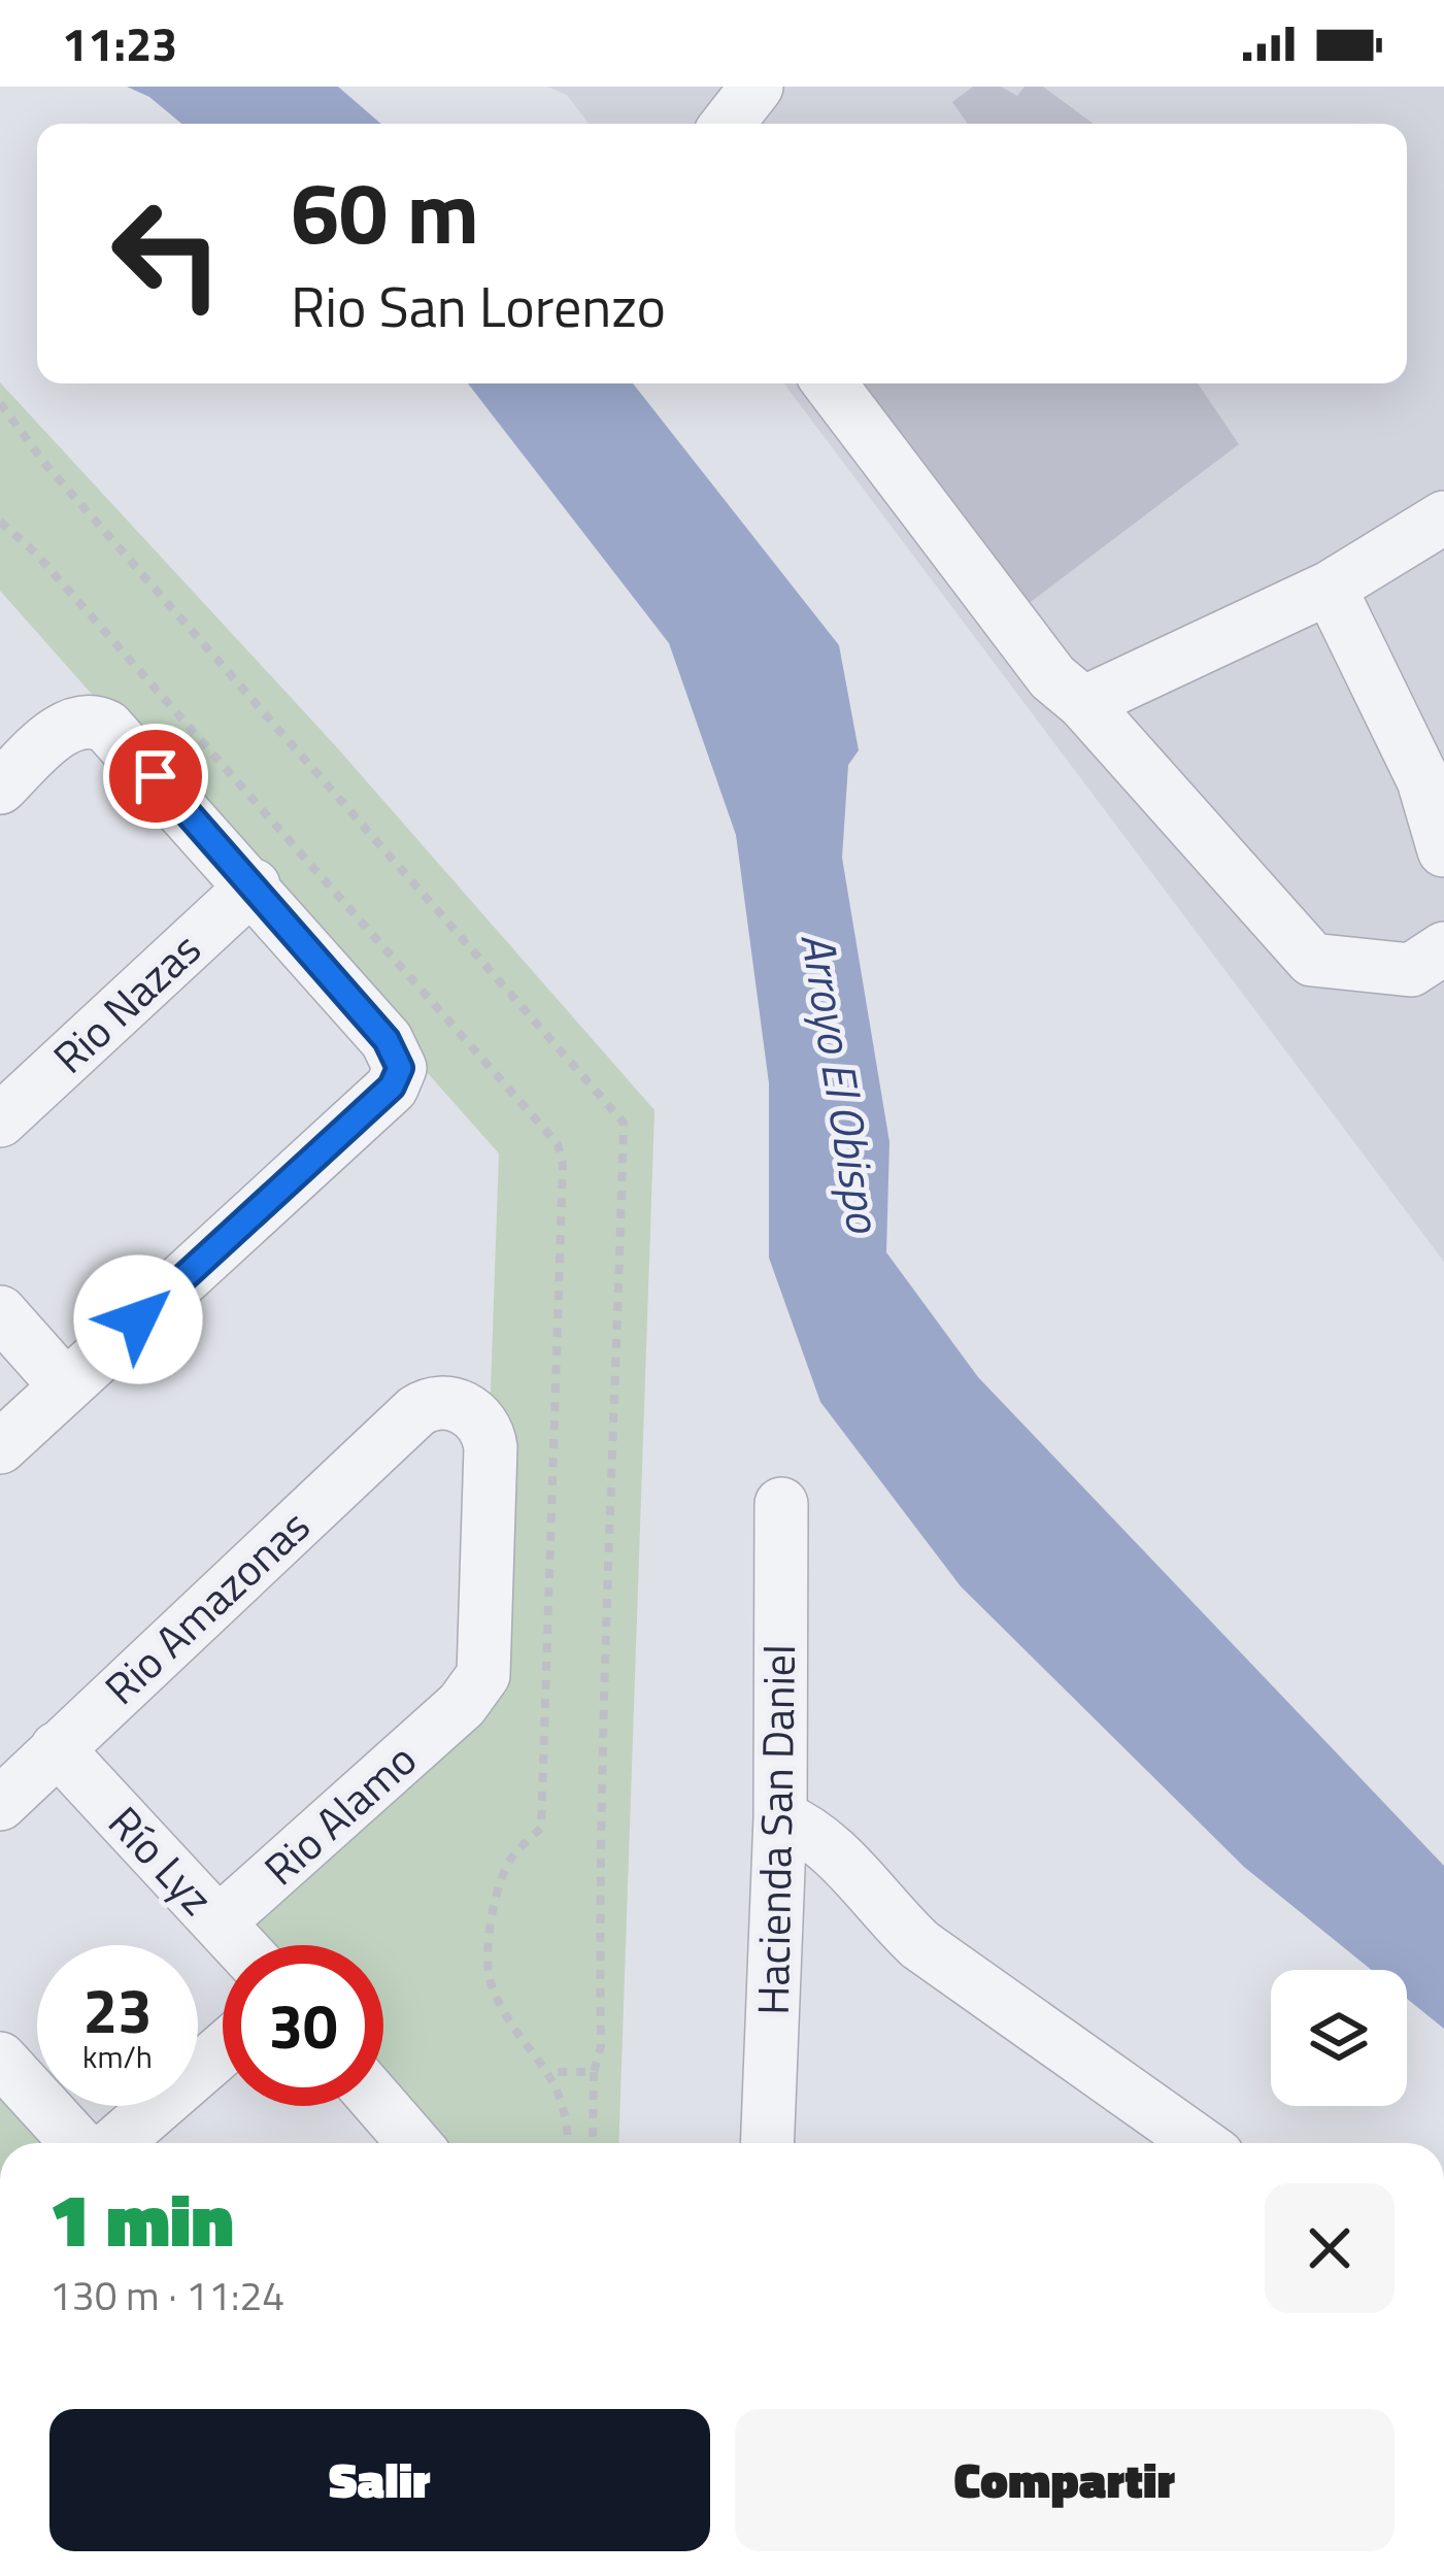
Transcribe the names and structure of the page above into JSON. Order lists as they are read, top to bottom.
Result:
{
  "streets": {
    "street": [
      "Rio Nazas",
      "Rio Amazonas",
      "Rio Alamo",
      "Hacienda San Daniel",
      "Río Lyz"
    ]
  },
  "crossings": [
    ["Rio Amazonas", "Rio Alamo"],
    ["Rio Amazonas", "Río Lyz"],
    ["Rio Alamo", "Río Lyz"]
  ],
  "water": ["Arroyo El Obispo"],
  "page": {
    "status": "11:23",
    "turn": ["60 m", "Rio San Lorenzo"],
    "speed": "23 km/h",
    "limit": "30",
    "heading": ["1 min", "130 m · 11:24"],
    "buttons": ["Salir", "Compartir"]
  }
}
